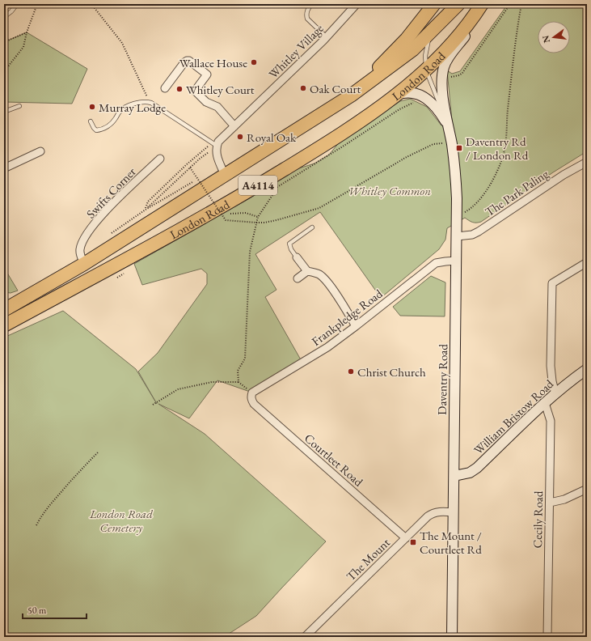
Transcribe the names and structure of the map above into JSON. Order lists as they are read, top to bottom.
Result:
{
  "streets": {
    "highway": ["London Road", "A4114"],
    "street": [
      "Whitley Village",
      "Swifts Corner",
      "The Park Paling",
      "Frankpledge Road",
      "Daventry Road",
      "William Bristow Road",
      "Courtleet Road",
      "Cecily Road",
      "The Mount"
    ]
  },
  "crossings": [
    ["London Road", "Swifts Corner"],
    ["London Road", "Daventry Road"],
    ["The Park Paling", "Daventry Road"],
    ["Frankpledge Road", "Daventry Road"],
    ["Frankpledge Road", "Courtleet Road"],
    ["Daventry Road", "William Bristow Road"],
    ["Daventry Road", "The Mount"],
    ["William Bristow Road", "Cecily Road"],
    ["Courtleet Road", "The Mount"]
  ],
  "parks": ["Whitley Common", "London Road Cemetery"],
  "places": {
    "other": [
      "Wallace House",
      "Oak Court",
      "Whitley Court",
      "Murray Lodge",
      "Royal Oak",
      "Christ Church"
    ],
    "transit": ["Daventry Rd / London Rd", "The Mount / Courtleet Rd"]
  },
  "scale_bar": "50 m",
  "north": "left"
}
